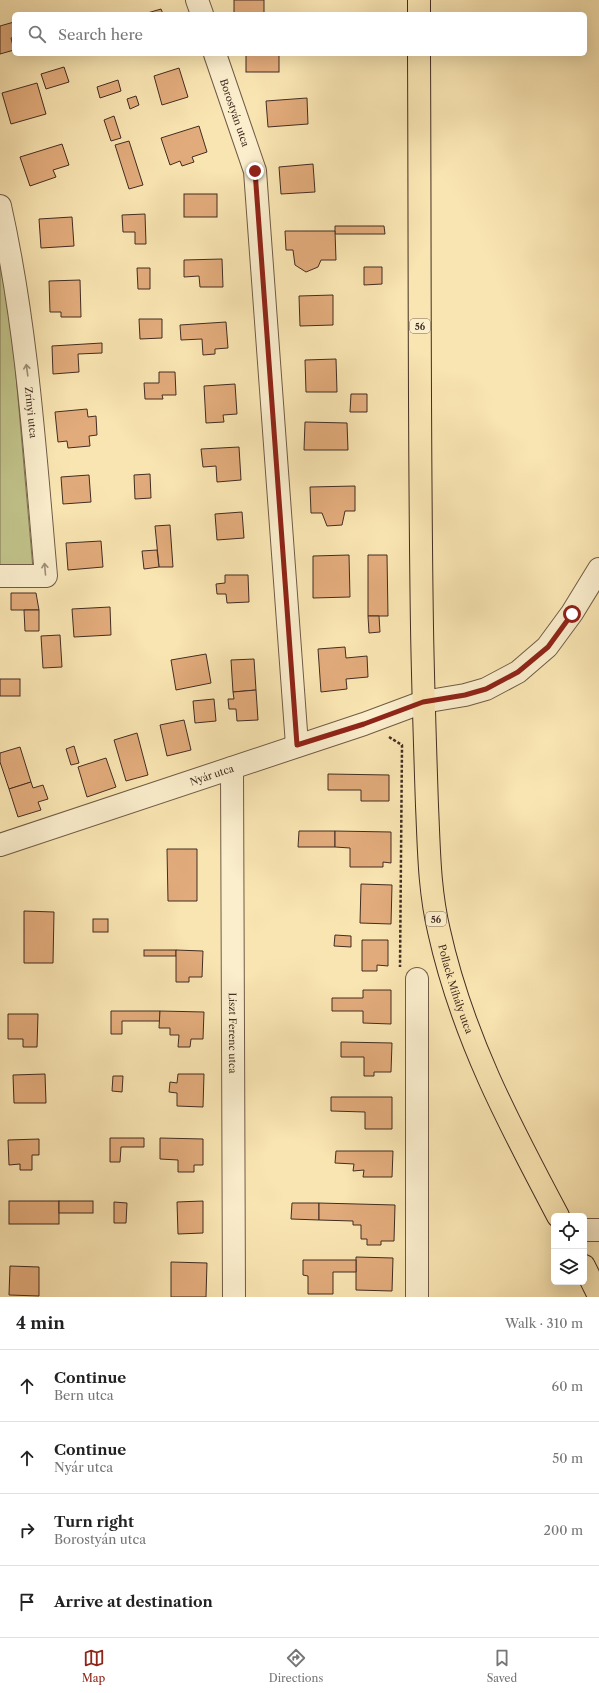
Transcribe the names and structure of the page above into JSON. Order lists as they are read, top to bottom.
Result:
{
  "streets": {
    "main road": ["56", "Pollack Mihály utca"],
    "street": [
      "Borostyán utca",
      "Zrínyi utca",
      "Nyár utca",
      "Liszt Ferenc utca"
    ]
  },
  "crossings": [
    ["Borostyán utca", "Nyár utca"],
    ["Nyár utca", "Pollack Mihály utca"],
    ["Nyár utca", "Liszt Ferenc utca"]
  ],
  "one_way": ["Zrínyi utca"],
  "page": {
    "search": "Search here",
    "heading": ["4 min", "Walk · 310 m"],
    "list": [
      ["Continue", "Bern utca", "60 m"],
      ["Continue", "Nyár utca", "50 m"],
      ["Turn right", "Borostyán utca", "200 m"],
      "Arrive at destination"
    ],
    "nav": ["Map", "Directions", "Saved"]
  }
}
